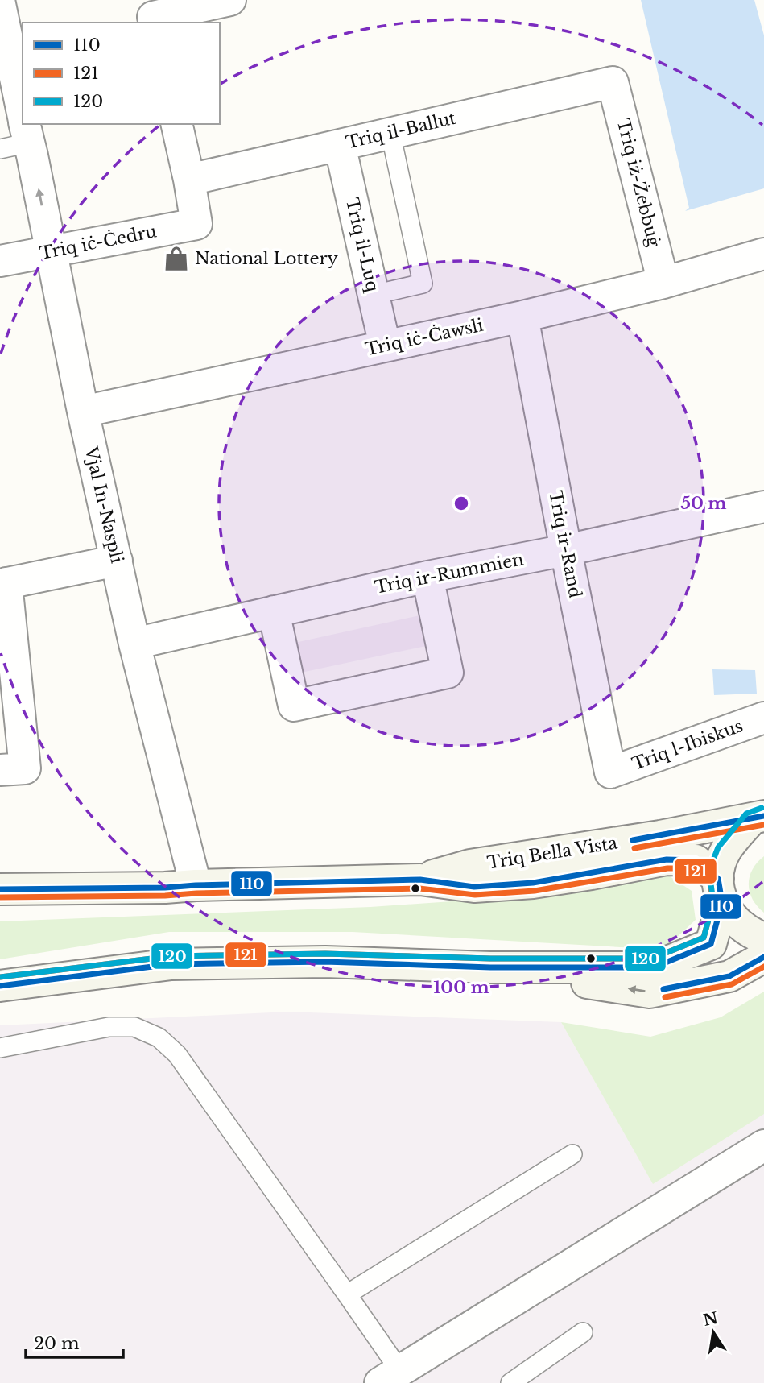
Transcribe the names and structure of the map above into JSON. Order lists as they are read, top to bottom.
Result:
{
  "streets": {
    "main road": ["Triq Bella Vista"],
    "street": [
      "Triq il-Ballut",
      "Triq iż-Żebbuġ",
      "Triq iċ-Ċedru",
      "Triq il-Luq",
      "Triq iċ-Ċawsli",
      "Vjal In-Naspli",
      "Triq ir-Rand",
      "Triq ir-Rummien",
      "Triq l-Ibiskus"
    ]
  },
  "crossings": [
    ["Triq il-Ballut", "Triq iż-Żebbuġ"],
    ["Triq il-Ballut", "Triq iċ-Ċedru"],
    ["Triq il-Ballut", "Triq il-Luq"],
    ["Triq iż-Żebbuġ", "Triq iċ-Ċawsli"],
    ["Triq iċ-Ċedru", "Vjal In-Naspli"],
    ["Triq il-Luq", "Triq iċ-Ċawsli"],
    ["Triq iċ-Ċawsli", "Vjal In-Naspli"],
    ["Triq iċ-Ċawsli", "Triq ir-Rand"],
    ["Vjal In-Naspli", "Triq ir-Rummien"],
    ["Vjal In-Naspli", "Triq Bella Vista"],
    ["Triq ir-Rand", "Triq ir-Rummien"],
    ["Triq ir-Rand", "Triq l-Ibiskus"]
  ],
  "places": {
    "shop": ["National Lottery"]
  },
  "lines": ["transit line 120", "transit line 110", "transit line 121"],
  "legend": ["110", "121", "120"],
  "scale_bar": "20 m",
  "north": "top",
  "rings": ["50 m", "100 m"]
}
